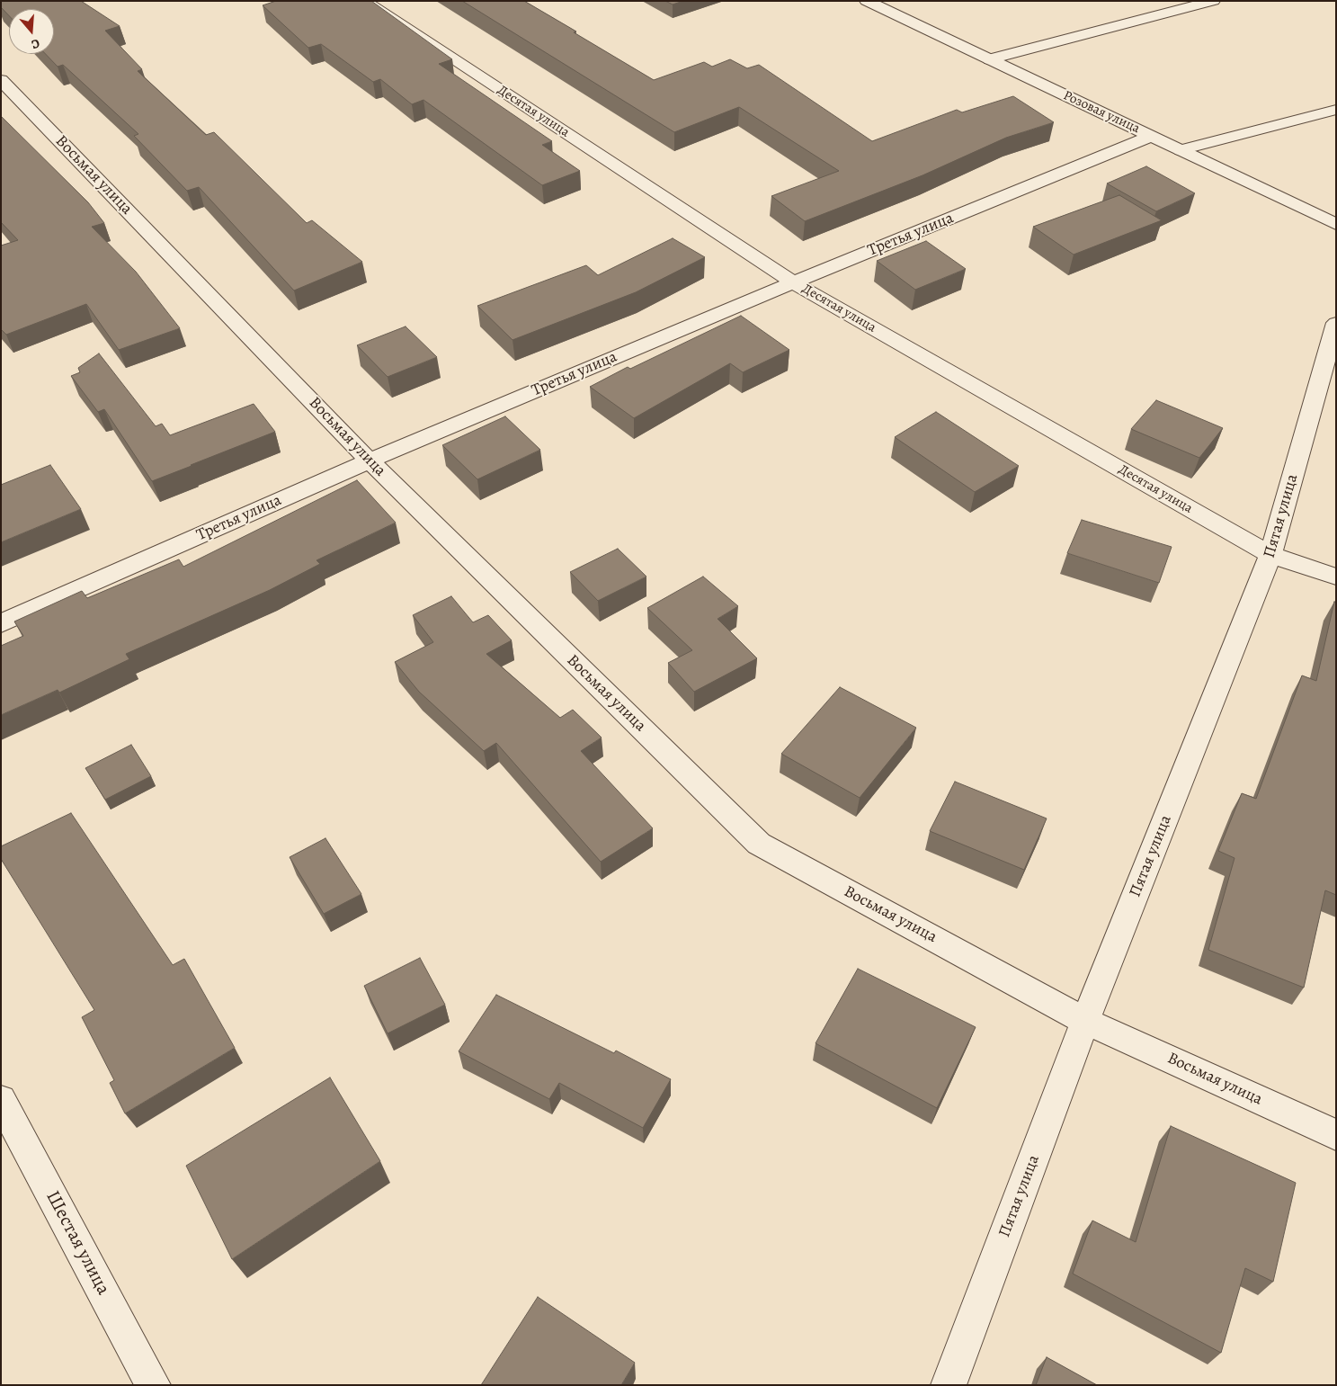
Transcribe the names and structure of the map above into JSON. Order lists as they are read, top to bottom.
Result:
{
  "streets": {
    "street": [
      "Десятая улица",
      "Розовая улица",
      "Восьмая улица",
      "Третья улица",
      "Пятая улица",
      "Шестая улица"
    ]
  },
  "crossings": [
    ["Десятая улица", "Третья улица"],
    ["Десятая улица", "Пятая улица"],
    ["Розовая улица", "Третья улица"],
    ["Восьмая улица", "Третья улица"],
    ["Восьмая улица", "Пятая улица"]
  ],
  "north": "bottom"
}
